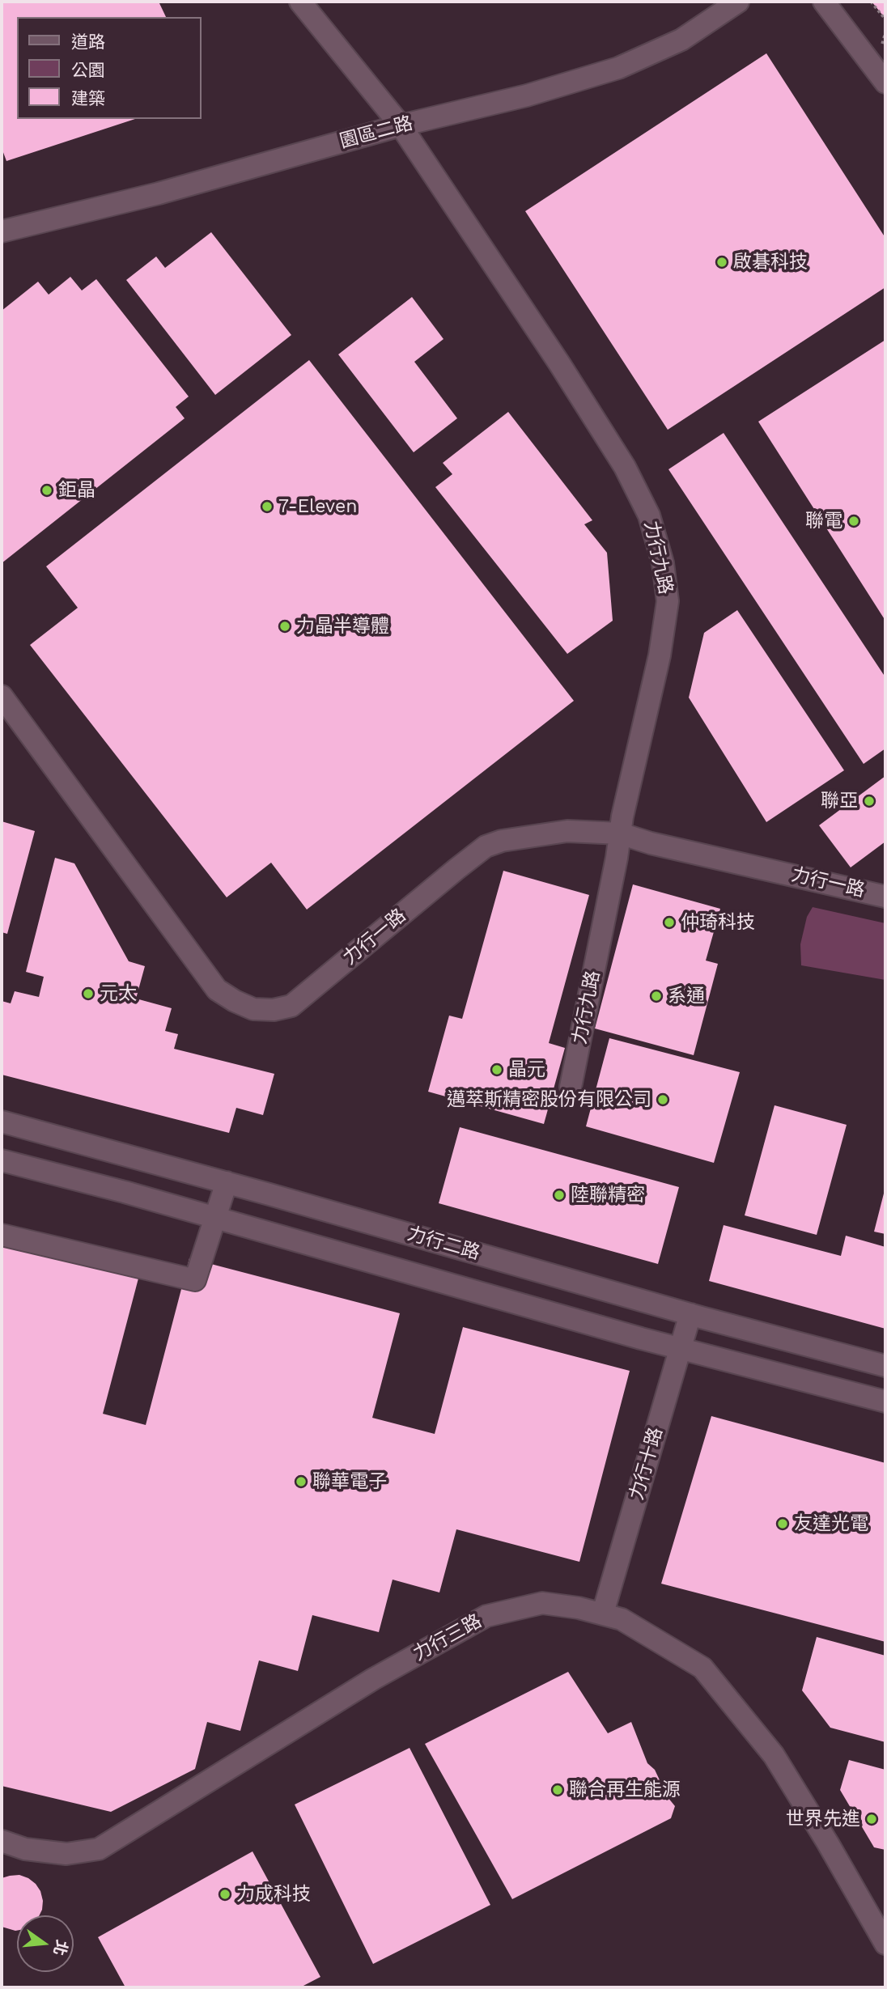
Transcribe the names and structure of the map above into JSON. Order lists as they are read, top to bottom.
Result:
{
  "streets": {
    "street": [
      "園區二路",
      "力行九路",
      "力行一路",
      "力行二路",
      "力行十路",
      "力行三路"
    ]
  },
  "crossings": [
    ["園區二路", "力行九路"],
    ["力行九路", "力行一路"],
    ["力行二路", "力行十路"],
    ["力行十路", "力行三路"]
  ],
  "places": [
    "啟碁科技",
    "鉅晶",
    "7-Eleven",
    "聯電",
    "力晶半導體",
    "聯亞",
    "仲琦科技",
    "元太",
    "系通",
    "晶元",
    "邁萃斯精密股份有限公司",
    "陸聯精密",
    "聯華電子",
    "友達光電",
    "聯合再生能源",
    "世界先進",
    "力成科技"
  ],
  "legend": ["道路", "公園", "建築"],
  "north": "right"
}
